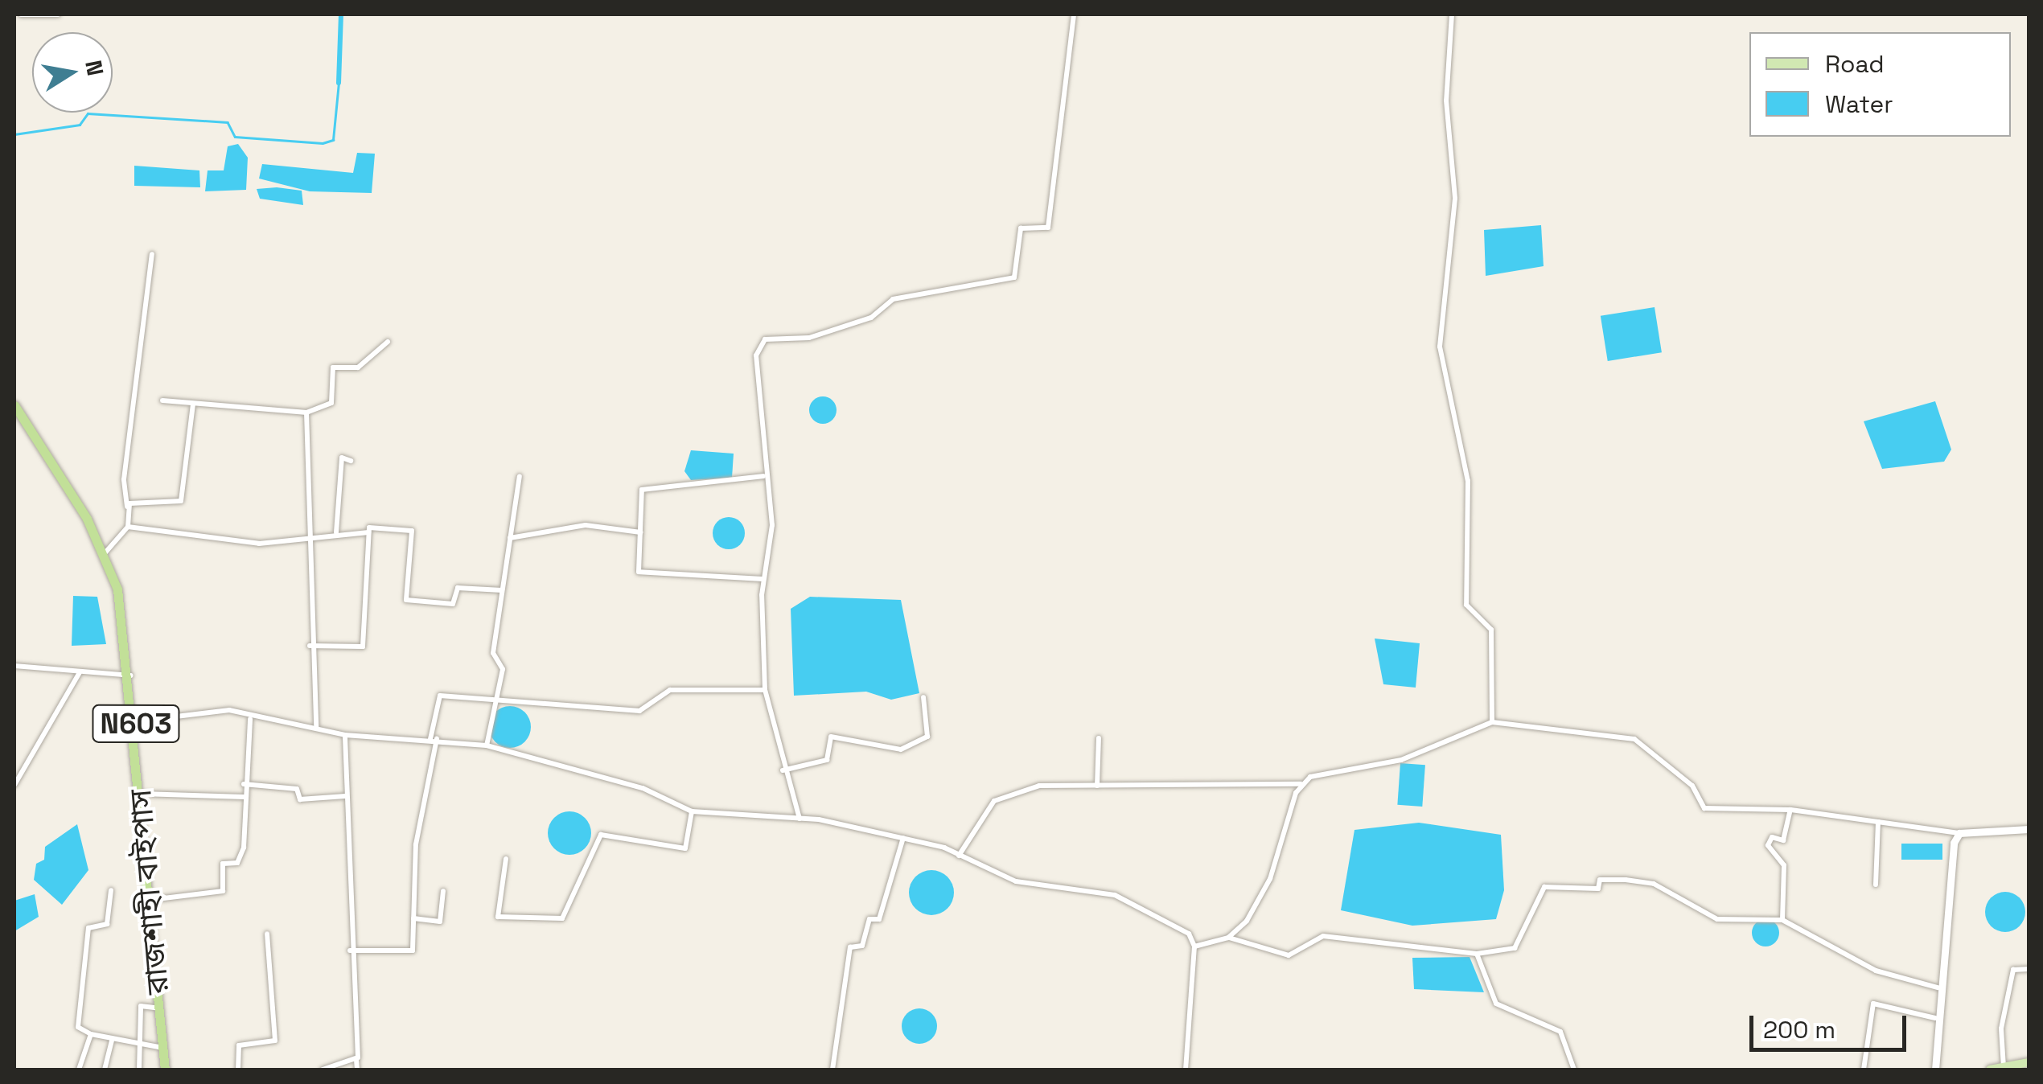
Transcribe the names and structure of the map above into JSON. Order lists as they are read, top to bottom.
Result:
{
  "streets": {
    "highway": ["N603", "রাজশাহী বাইপাস"]
  },
  "legend": ["Road", "Water"],
  "scale_bar": "200 m",
  "north": "right"
}
